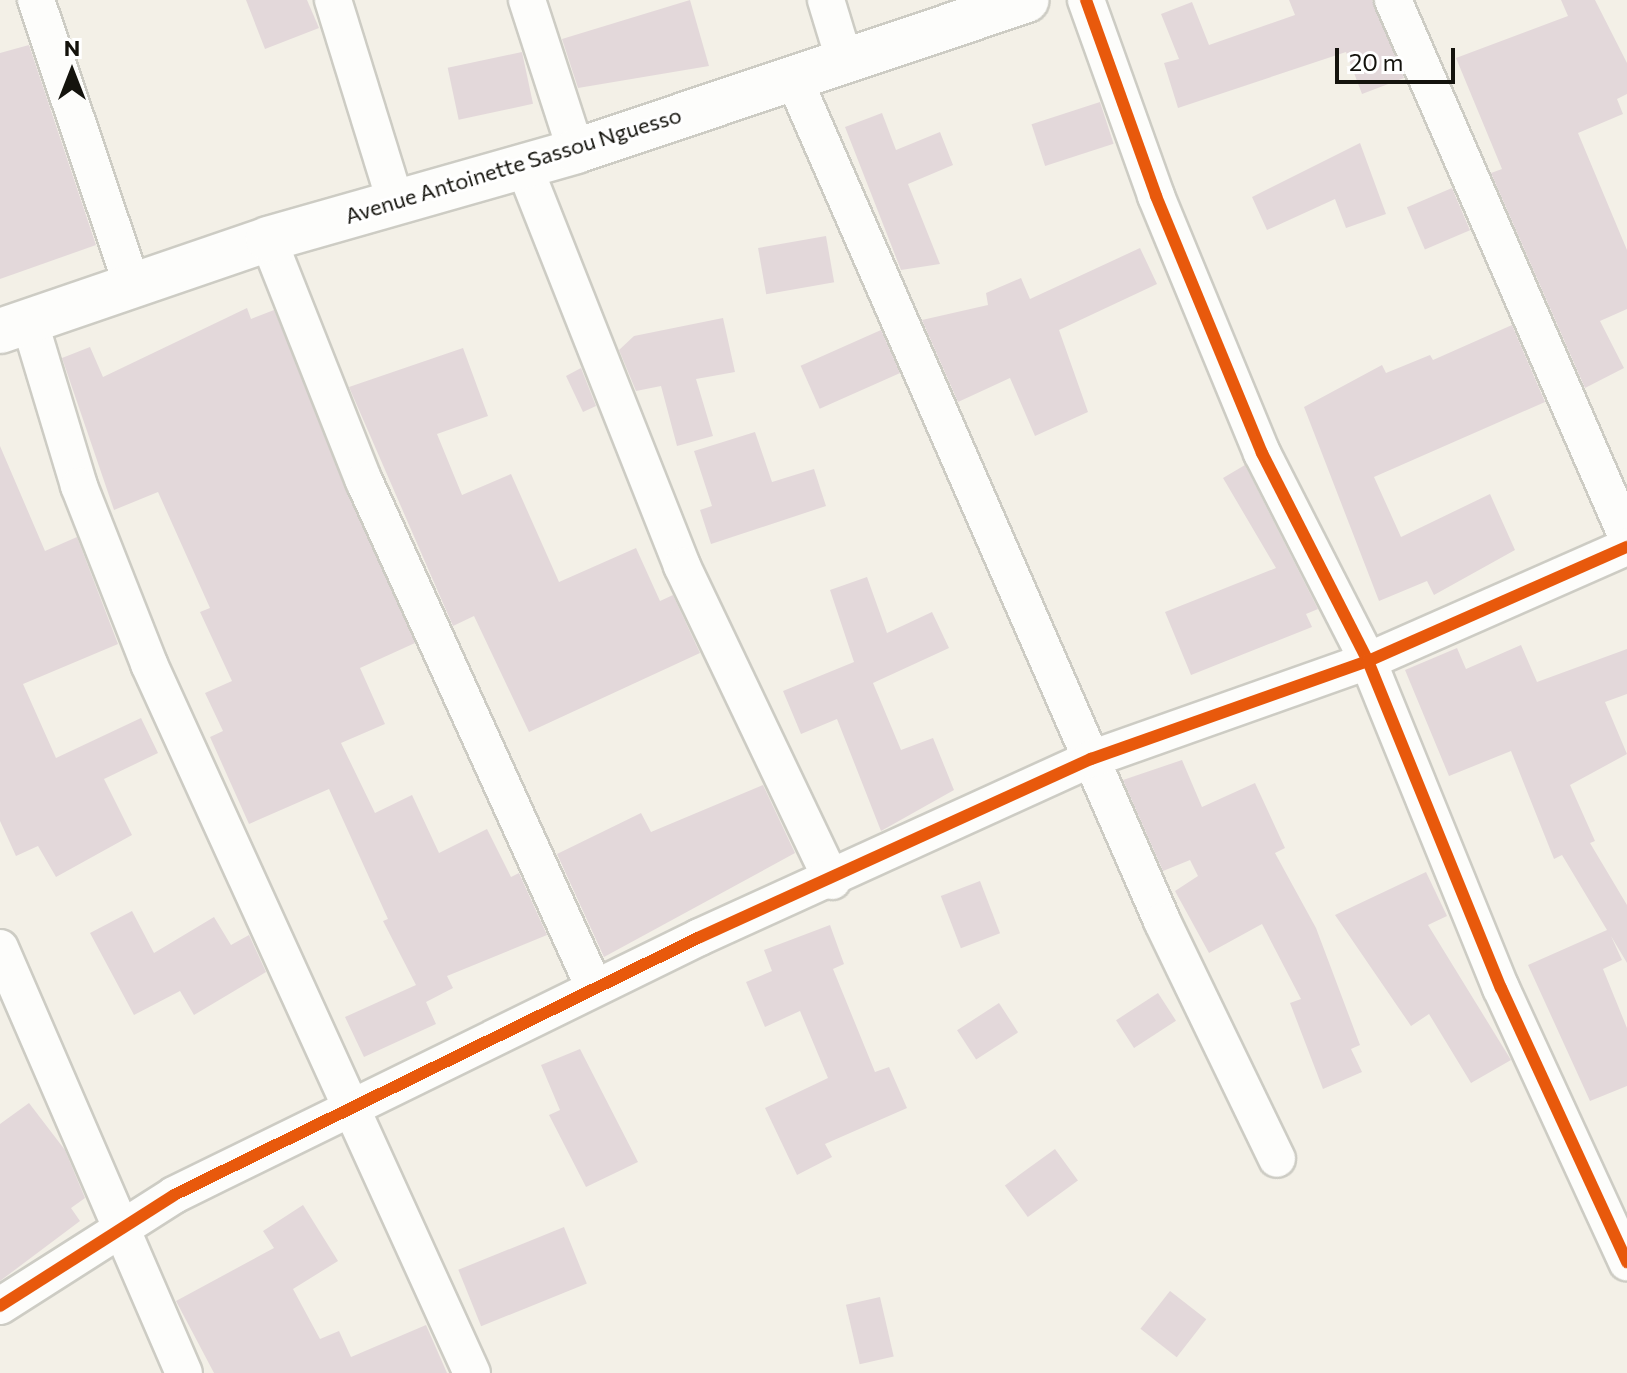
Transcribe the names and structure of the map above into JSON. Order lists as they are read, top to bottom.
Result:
{
  "streets": {
    "street": ["Avenue Antoinette Sassou Nguesso"]
  },
  "scale_bar": "20 m",
  "north": "top"
}
